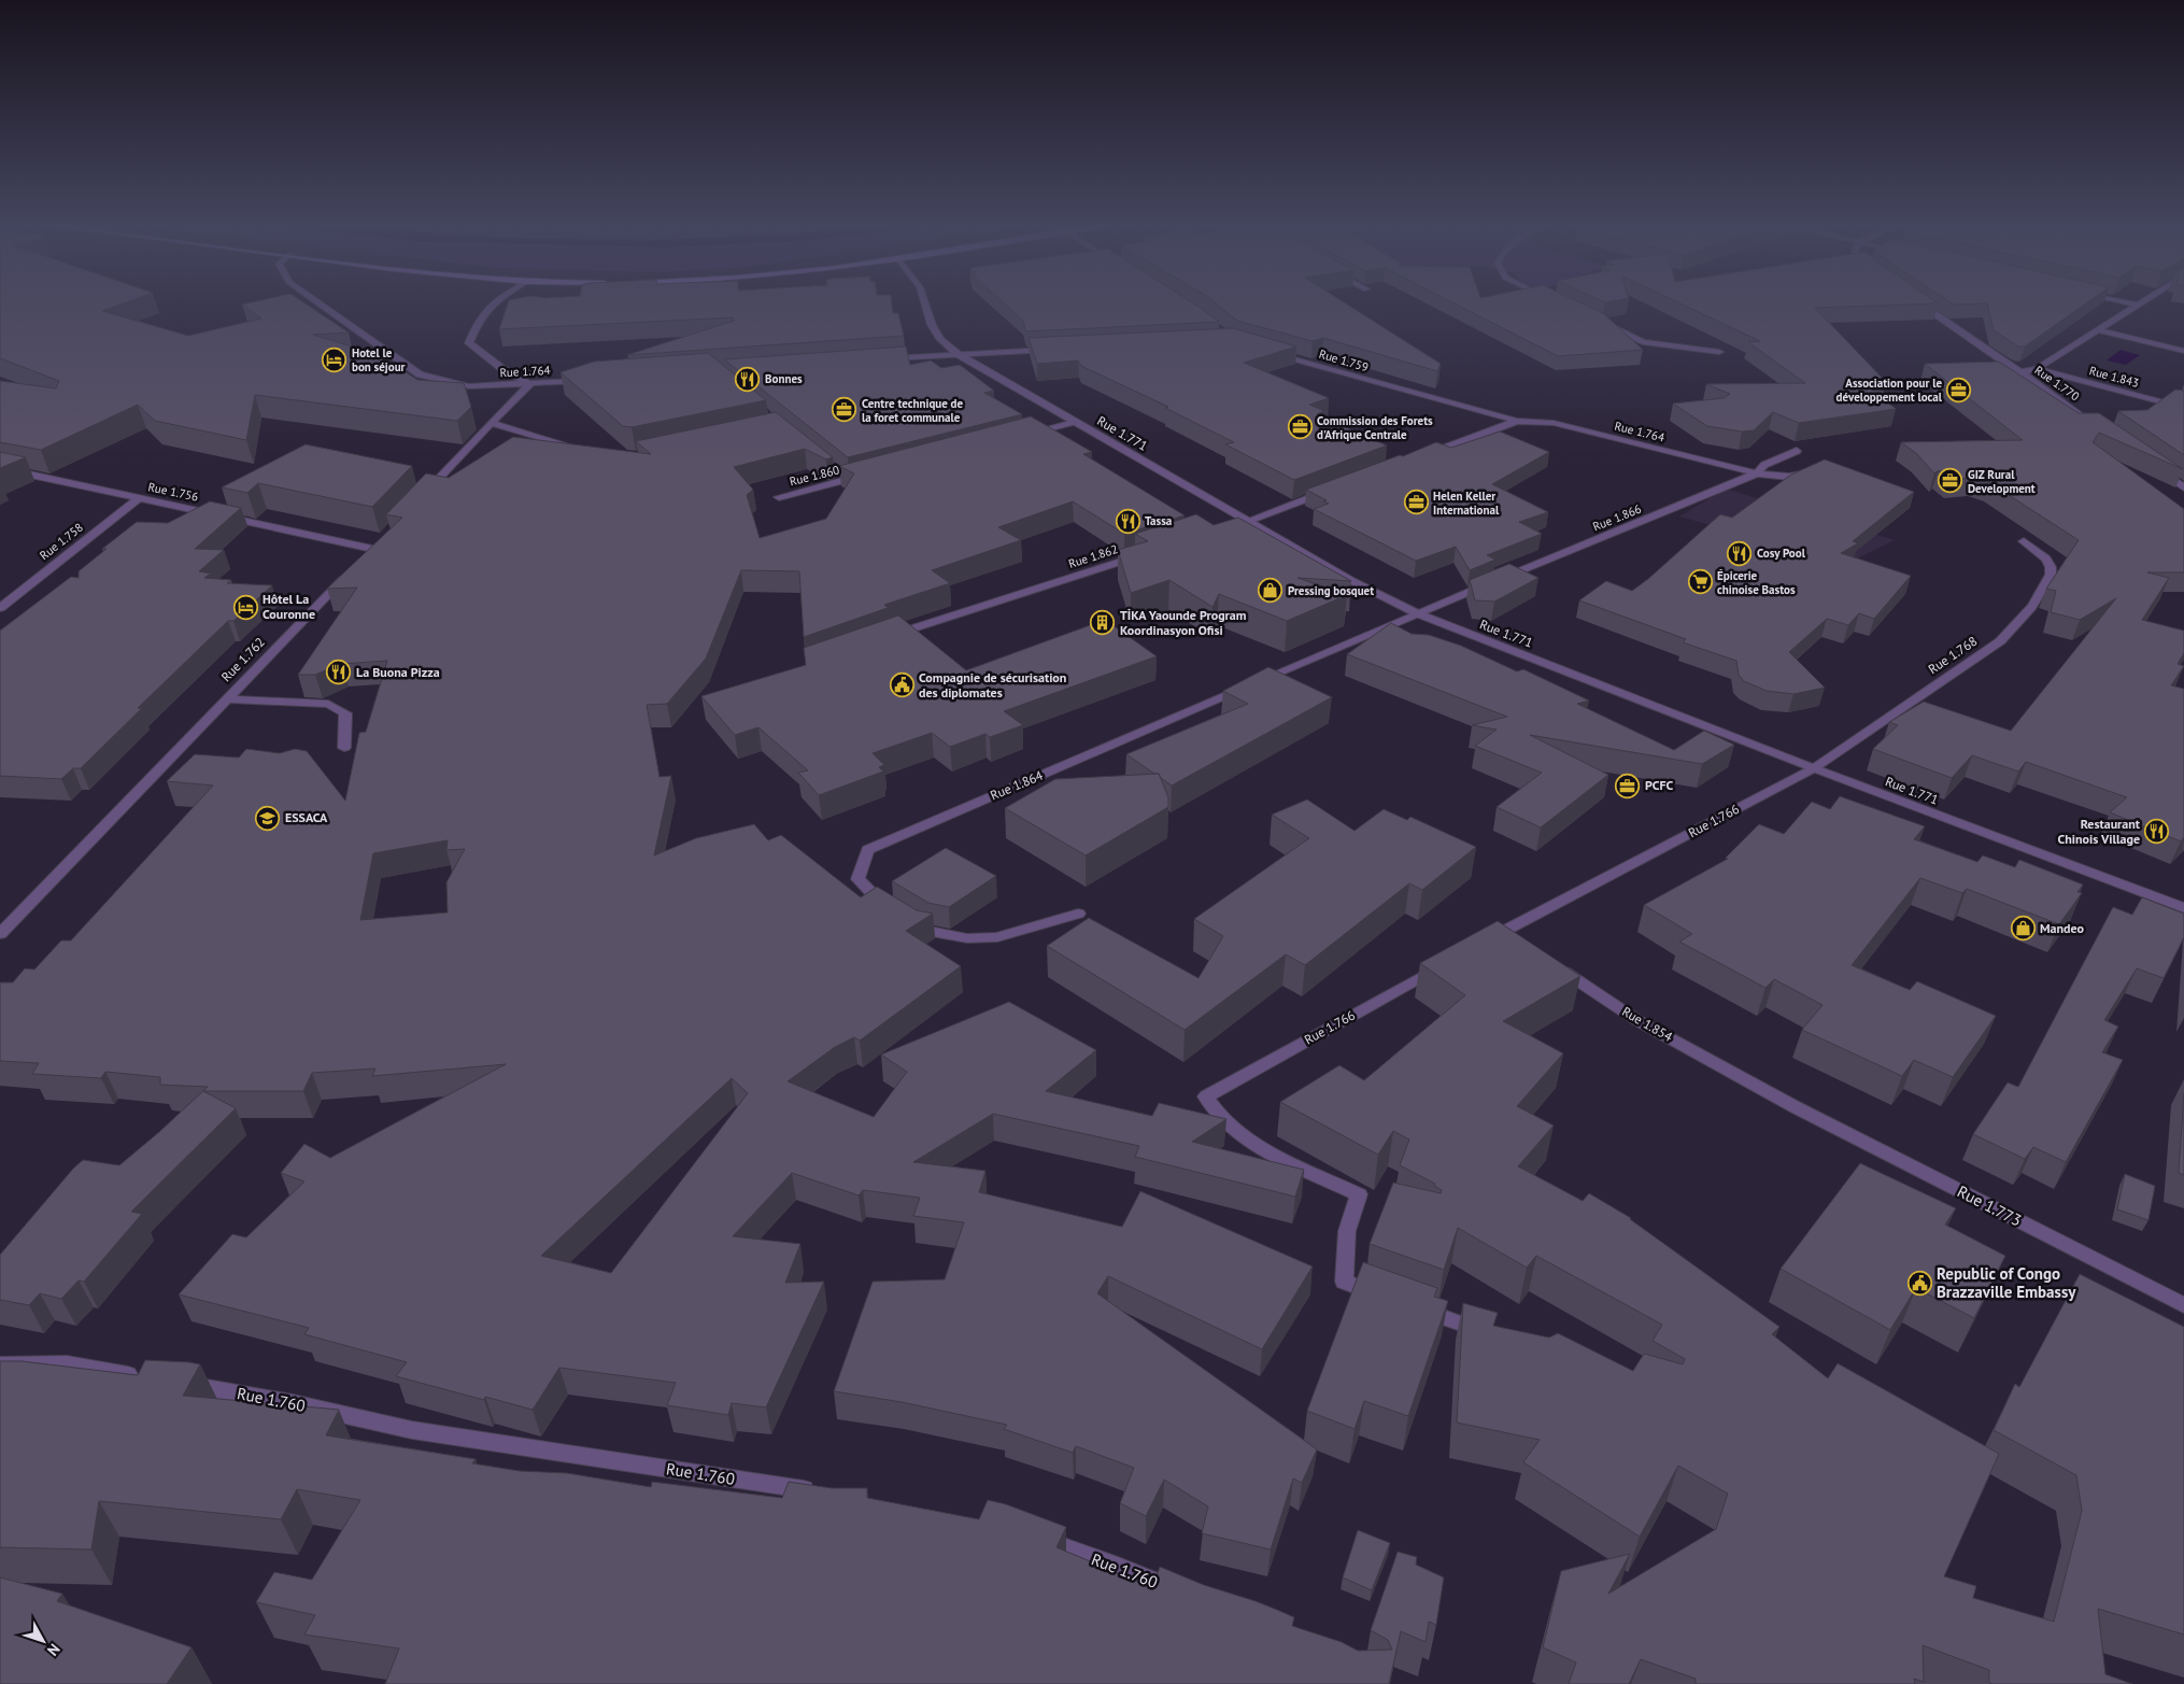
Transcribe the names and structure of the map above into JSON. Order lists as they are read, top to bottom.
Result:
{
  "streets": {
    "street": [
      "Rue 1.759",
      "Rue 1.764",
      "Rue 1.843",
      "Rue 1.770",
      "Rue 1.771",
      "Rue 1.860",
      "Rue 1.756",
      "Rue 1.866",
      "Rue 1.758",
      "Rue 1.862",
      "Rue 1.768",
      "Rue 1.762",
      "Rue 1.864",
      "Rue 1.766",
      "Rue 1.854",
      "Rue 1.773",
      "Rue 1.760"
    ]
  },
  "crossings": [
    ["Rue 1.759", "Rue 1.764"],
    ["Rue 1.764", "Rue 1.866"],
    ["Rue 1.843", "Rue 1.770"],
    ["Rue 1.771", "Rue 1.866"],
    ["Rue 1.771", "Rue 1.768"],
    ["Rue 1.771", "Rue 1.864"],
    ["Rue 1.771", "Rue 1.766"],
    ["Rue 1.756", "Rue 1.758"],
    ["Rue 1.866", "Rue 1.864"],
    ["Rue 1.768", "Rue 1.766"],
    ["Rue 1.854", "Rue 1.773"]
  ],
  "places": {
    "hotel": ["Hotel le bon séjour", "Hôtel La Couronne"],
    "restaurant": [
      "Bonnes",
      "Tassa",
      "Cosy Pool",
      "La Buona Pizza",
      "Restaurant Chinois Village"
    ],
    "office": [
      "Association pour le développement local",
      "Centre technique de la foret communale",
      "Commission des Forets d'Afrique Centrale",
      "GIZ Rural Development",
      "Helen Keller International",
      "PCFC"
    ],
    "supermarket": ["Épicerie chinoise Bastos"],
    "shop": ["Pressing bosquet", "Mandeo"],
    "building": ["TİKA Yaounde Program Koordinasyon Ofisi"],
    "public building": ["Compagnie de sécurisation des diplomates", "Republic of Congo Brazzaville Embassy"],
    "school or university": ["ESSACA"]
  },
  "north": "bottom right"
}
